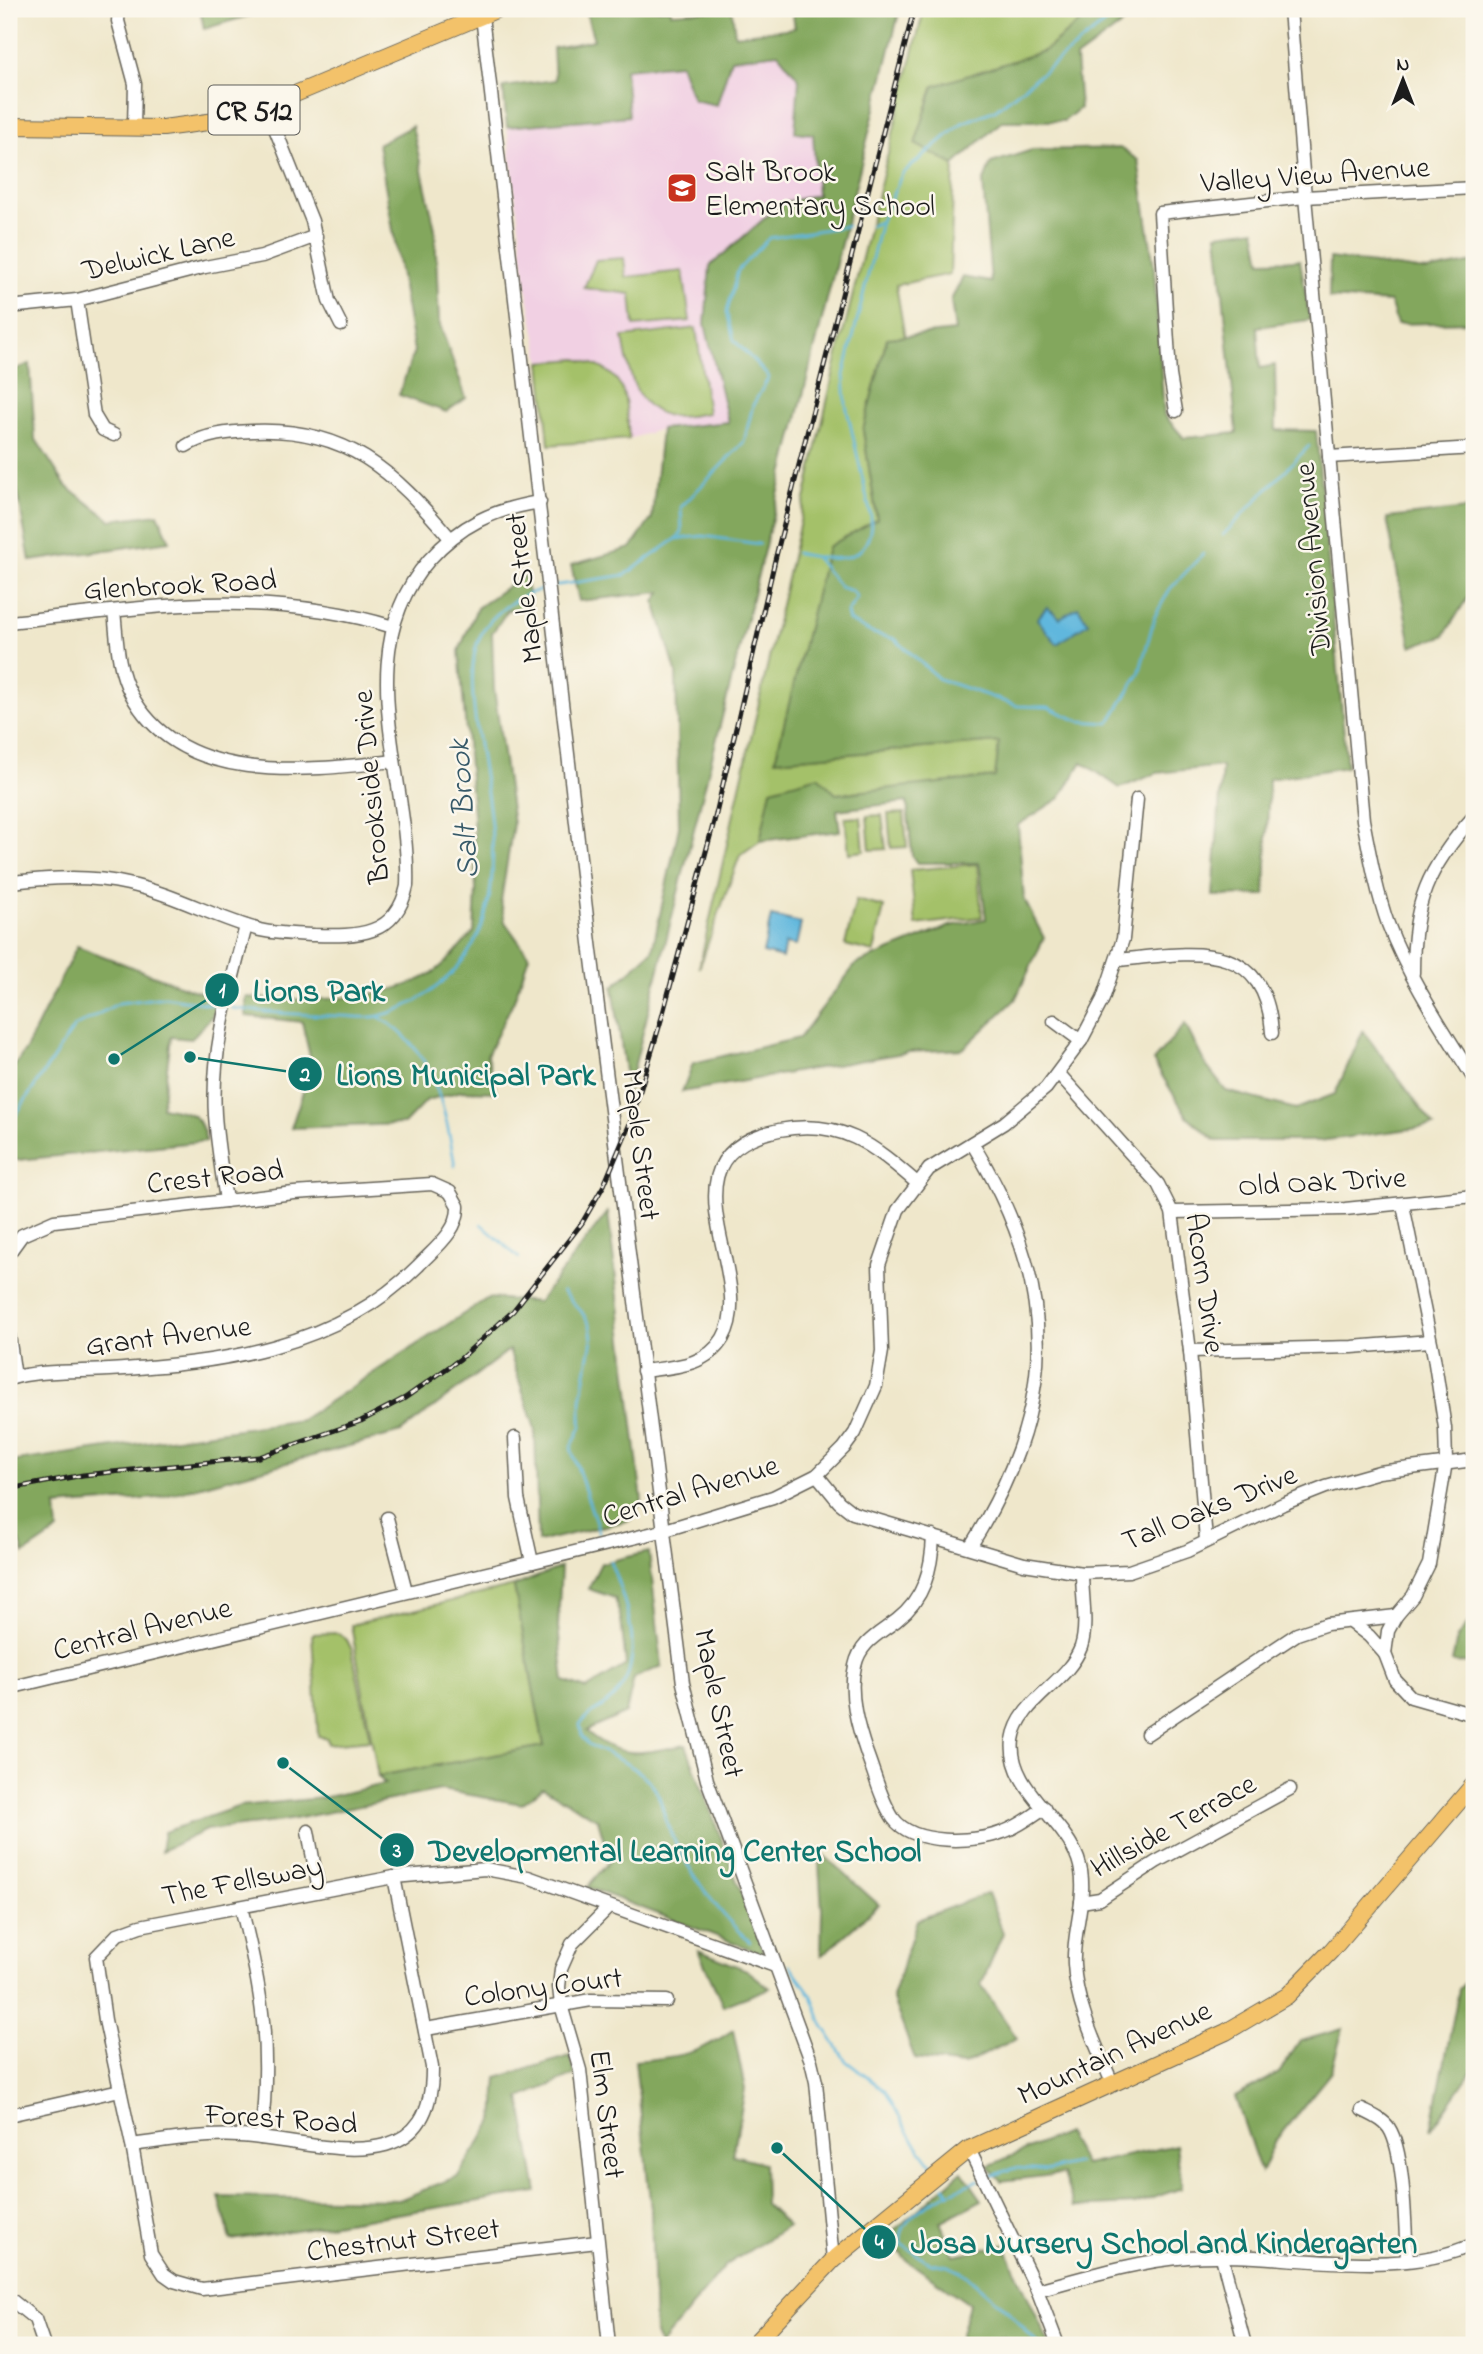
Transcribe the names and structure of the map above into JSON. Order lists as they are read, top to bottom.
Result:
{
  "streets": {
    "main road": ["CR 512", "Mountain Avenue"],
    "street": [
      "Valley View Avenue",
      "Delwick Lane",
      "Division Avenue",
      "Glenbrook Road",
      "Maple Street",
      "Brookside Drive",
      "Crest Road",
      "Old Oak Drive",
      "Acorn Drive",
      "Grant Avenue",
      "Central Avenue",
      "Tall Oaks Drive",
      "Hillside Terrace",
      "The Fellsway",
      "Colony Court",
      "Elm Street",
      "Forest Road",
      "Chestnut Street"
    ]
  },
  "crossings": [
    ["CR 512", "Maple Street"],
    ["Valley View Avenue", "Division Avenue"],
    ["Glenbrook Road", "Brookside Drive"],
    ["Maple Street", "Brookside Drive"],
    ["Maple Street", "Central Avenue"],
    ["Maple Street", "The Fellsway"],
    ["Maple Street", "Mountain Avenue"],
    ["Crest Road", "Grant Avenue"],
    ["Old Oak Drive", "Acorn Drive"],
    ["Acorn Drive", "Central Avenue"],
    ["Acorn Drive", "Tall Oaks Drive"],
    ["Central Avenue", "Tall Oaks Drive"],
    ["The Fellsway", "Elm Street"],
    ["The Fellsway", "Forest Road"],
    ["The Fellsway", "Chestnut Street"],
    ["Colony Court", "Elm Street"],
    ["Colony Court", "Forest Road"],
    ["Elm Street", "Chestnut Street"]
  ],
  "water": ["Salt Brook"],
  "places": {
    "school or university": ["Salt Brook Elementary School"],
    "other": [
      "Lions Municipal Park",
      "Lions Park",
      "Developmental Learning Center School",
      "Josa Nursery School and Kindergarten"
    ]
  },
  "north": "top"
}
